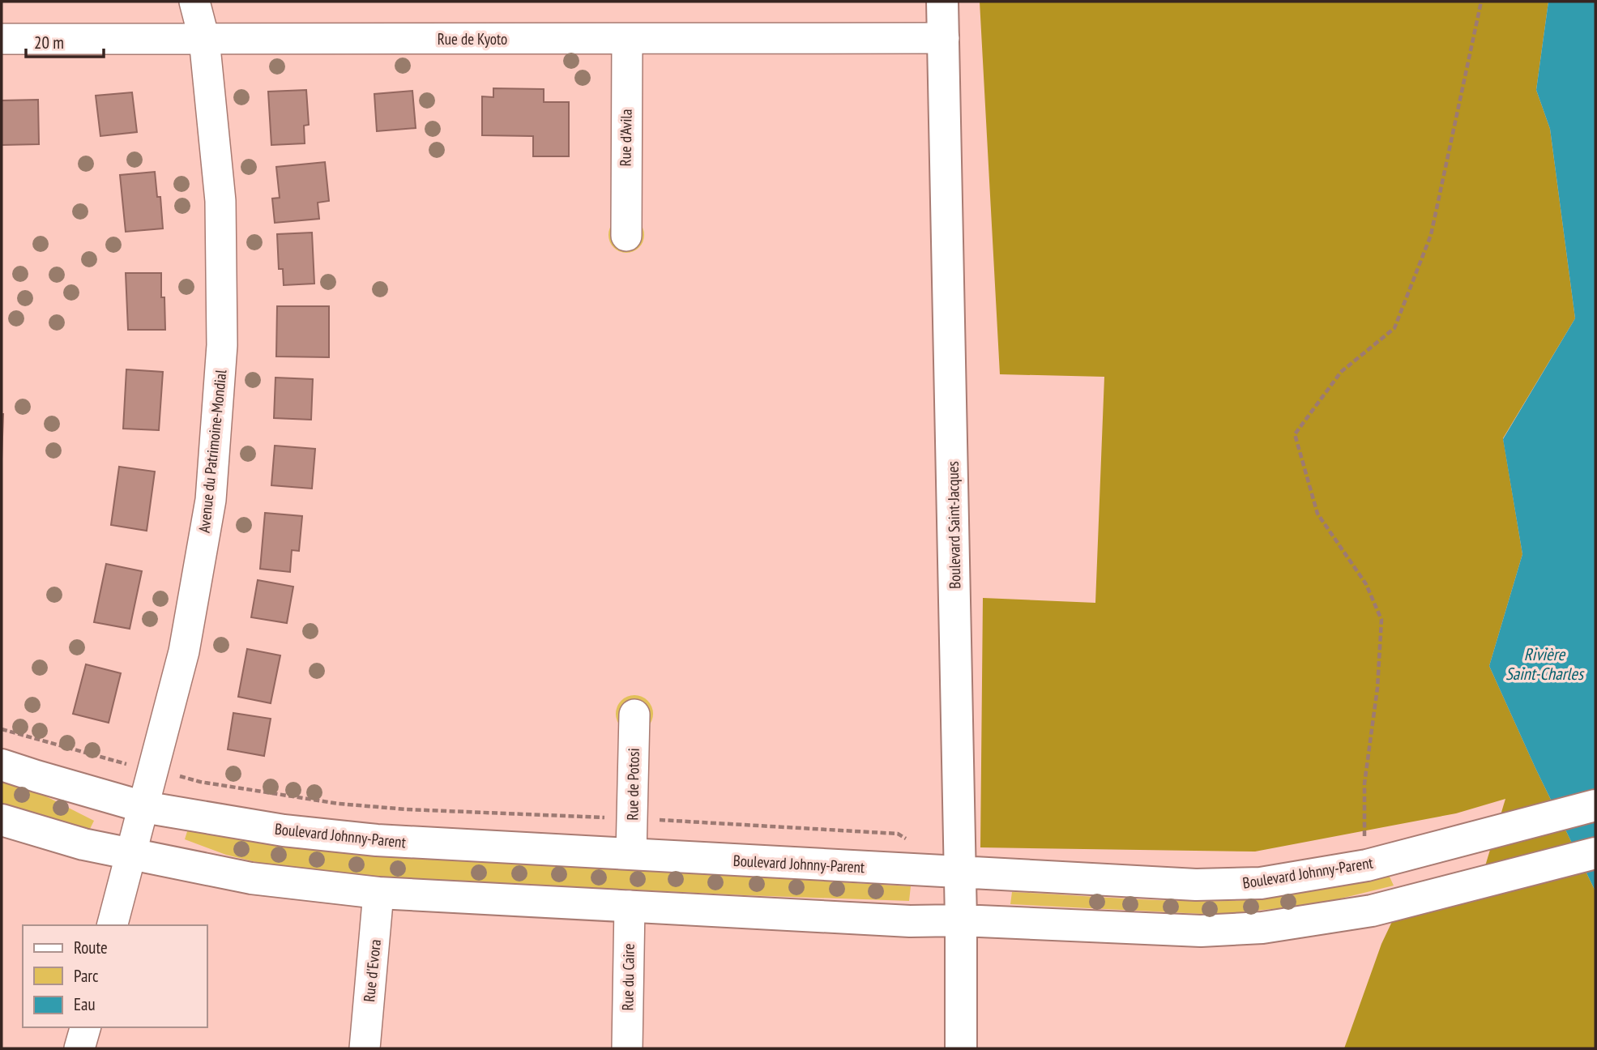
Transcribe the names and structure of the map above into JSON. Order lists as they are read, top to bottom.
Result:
{
  "streets": {
    "street": [
      "Rue de Kyoto",
      "Rue d'Avila",
      "Avenue du Patrimoine-Mondial",
      "Boulevard Saint-Jacques",
      "Rue de Potosi",
      "Boulevard Johnny-Parent",
      "Rue d'Evora",
      "Rue du Caire"
    ]
  },
  "crossings": [
    ["Rue de Kyoto", "Rue d'Avila"],
    ["Rue de Kyoto", "Avenue du Patrimoine-Mondial"],
    ["Rue de Kyoto", "Boulevard Saint-Jacques"],
    ["Avenue du Patrimoine-Mondial", "Boulevard Johnny-Parent"],
    ["Boulevard Saint-Jacques", "Boulevard Johnny-Parent"],
    ["Rue de Potosi", "Boulevard Johnny-Parent"]
  ],
  "water": ["Rivière Saint-Charles"],
  "legend": ["Route", "Parc", "Eau"],
  "scale_bar": "20 m"
}
